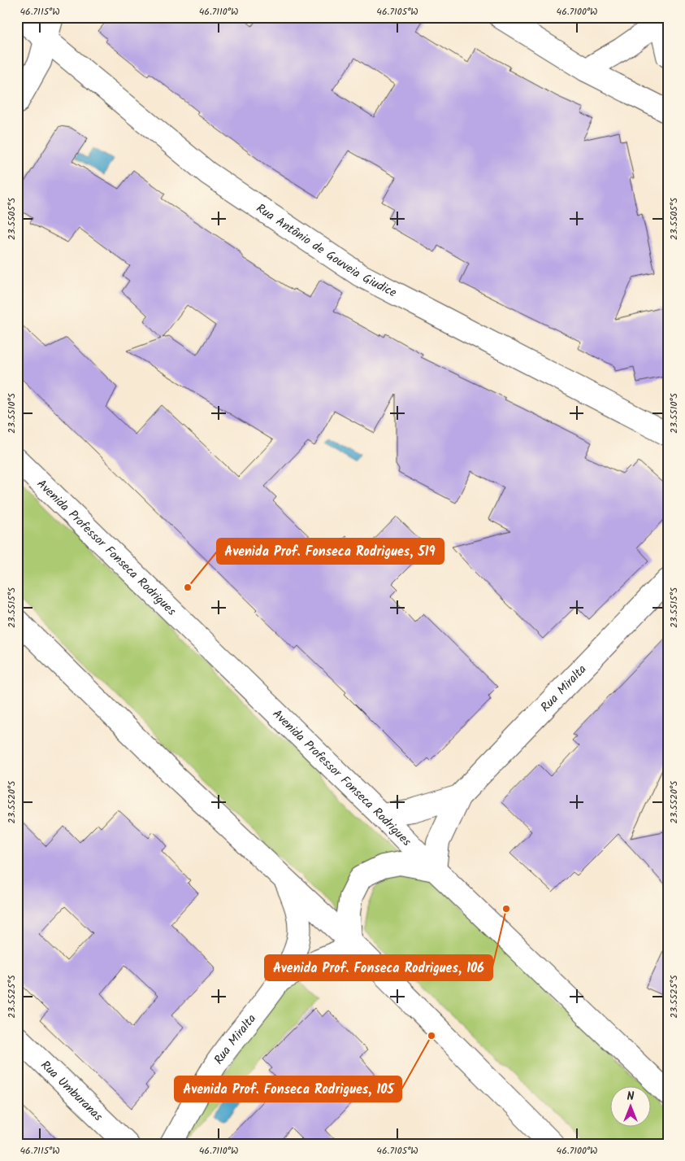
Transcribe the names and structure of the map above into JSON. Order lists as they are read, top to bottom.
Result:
{
  "streets": {
    "main road": [
      "Rua Antônio de Gouveia Giudice",
      "Avenida Professor Fonseca Rodrigues",
      "Rua Miralta",
      "Rua Umburanas"
    ]
  },
  "crossings": [
    ["Avenida Professor Fonseca Rodrigues", "Rua Miralta"]
  ],
  "places": ["Avenida Prof. Fonseca Rodrigues, 519", "Avenida Prof. Fonseca Rodrigues, 106", "Avenida Prof. Fonseca Rodrigues, 105"],
  "north": "top",
  "coordinates": [
    "46.7115°W",
    "46.7110°W",
    "46.7105°W",
    "46.7100°W",
    "23.5505°S",
    "23.5510°S",
    "23.5515°S",
    "23.5520°S",
    "23.5525°S"
  ]
}
